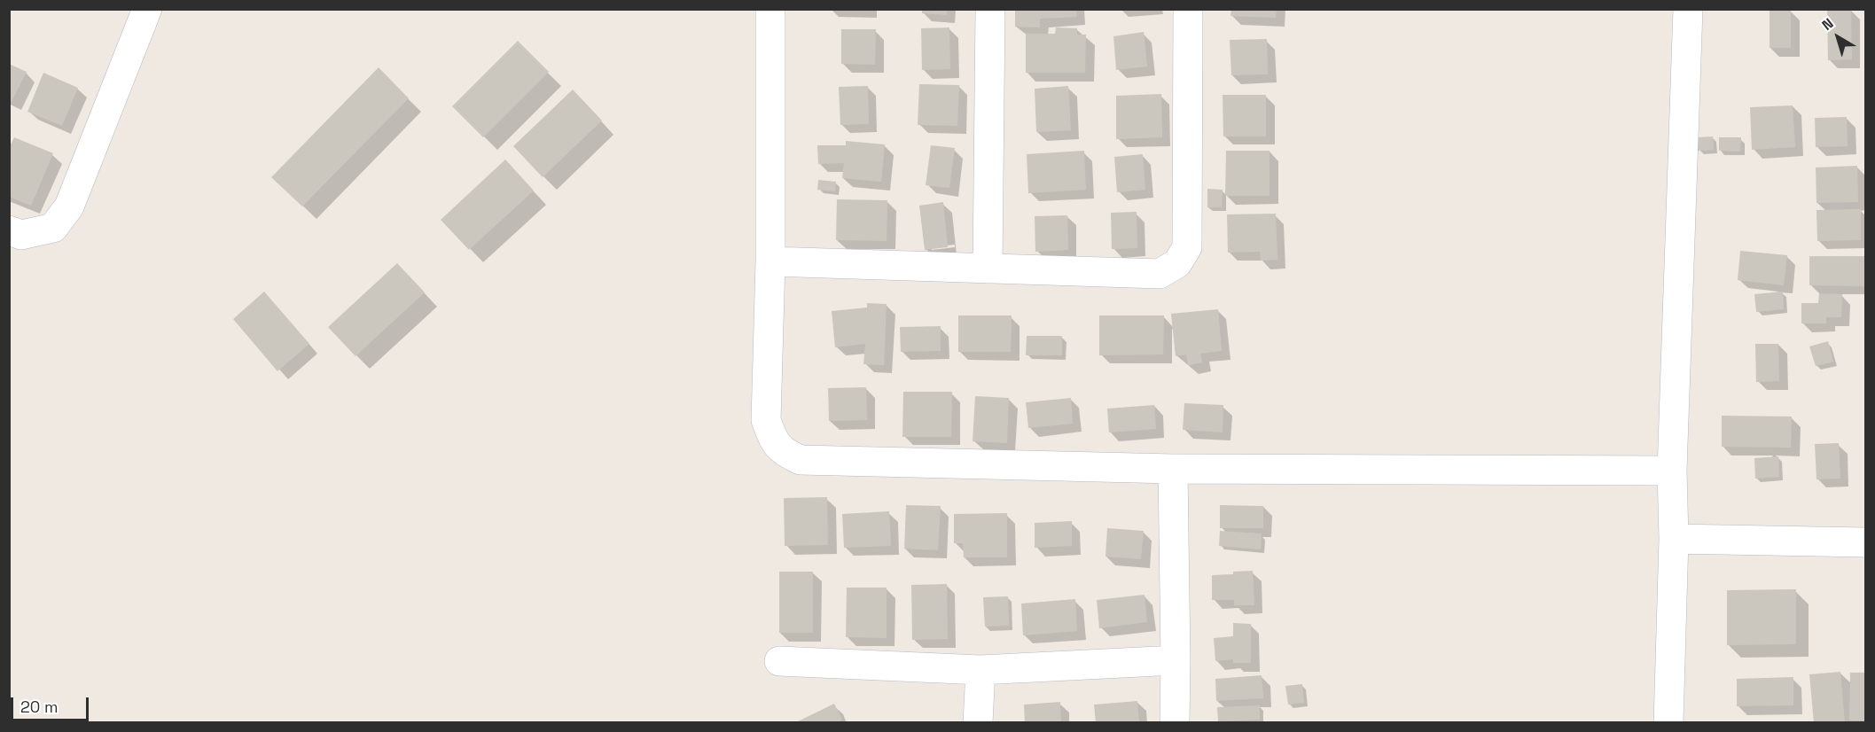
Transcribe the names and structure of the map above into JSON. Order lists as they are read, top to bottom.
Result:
{
  "scale_bar": "20 m",
  "north": "top left"
}
